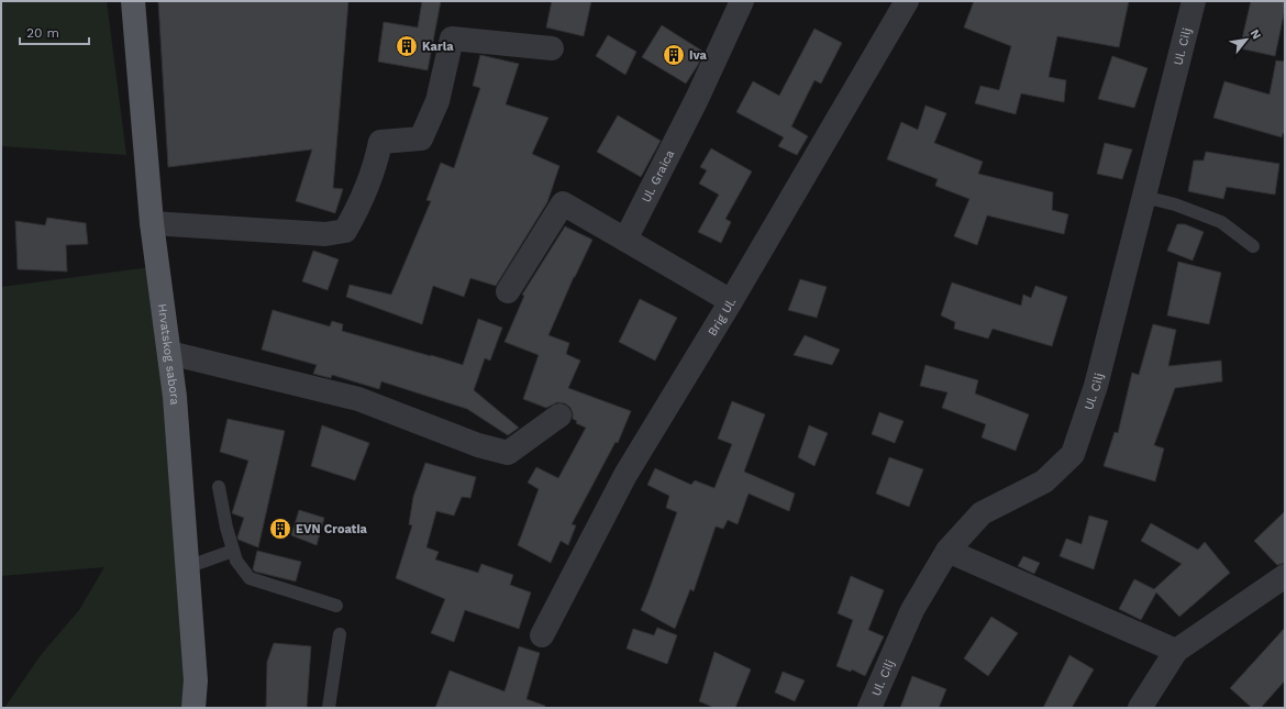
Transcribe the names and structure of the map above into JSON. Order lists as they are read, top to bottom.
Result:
{
  "streets": {
    "main road": ["Hrvatskog sabora"],
    "street": ["Ul. Cilj", "Ul. Graica", "Brig Ul."]
  },
  "places": {
    "building": ["Karla", "Iva", "EVN Croatia"]
  },
  "scale_bar": "20 m",
  "north": "top right"
}
